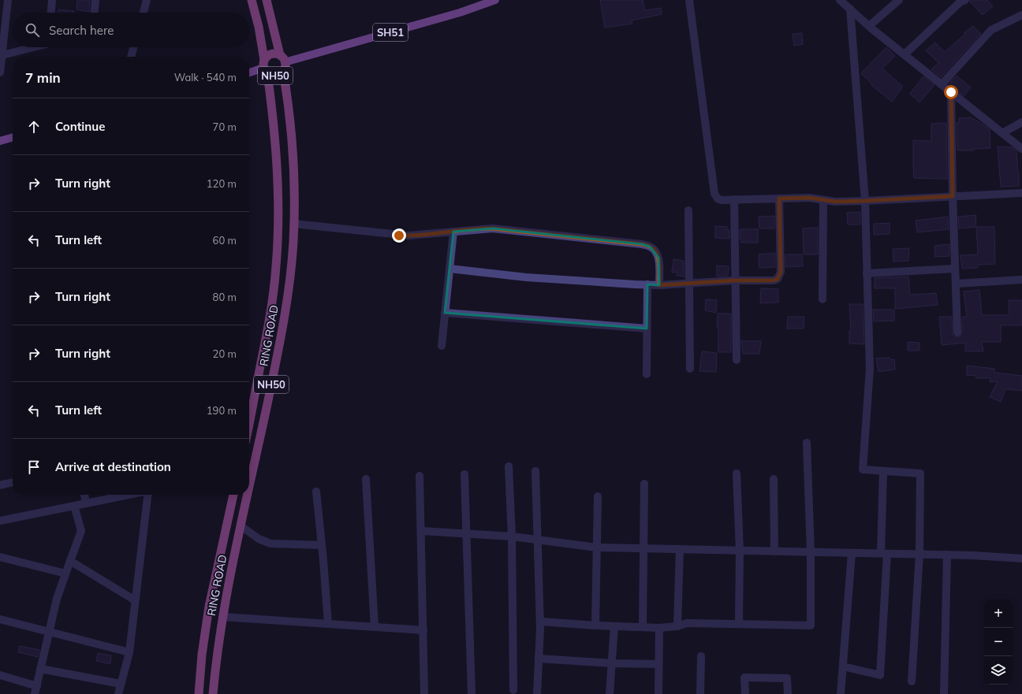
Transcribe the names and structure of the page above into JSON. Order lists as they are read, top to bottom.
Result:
{
  "streets": {
    "highway": ["NH50", "RING ROAD"],
    "main road": ["SH51"]
  },
  "crossings": [
    ["SH51", "NH50"],
    ["SH51", "RING ROAD"],
    ["NH50", "RING ROAD"]
  ],
  "page": {
    "search": "Search here",
    "heading": ["7 min", "Walk · 540 m"],
    "list": [
      ["Continue", "70 m"],
      ["Turn right", "120 m"],
      ["Turn left", "60 m"],
      ["Turn right", "80 m"],
      ["Turn right", "20 m"],
      ["Turn left", "190 m"],
      "Arrive at destination"
    ],
    "map_buttons": ["+", "−"]
  }
}
